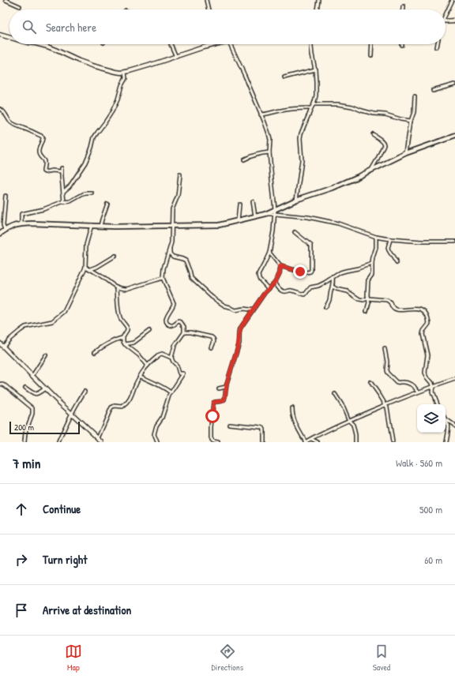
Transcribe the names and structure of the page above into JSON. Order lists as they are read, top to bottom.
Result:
{
  "scale_bar": "200 m",
  "page": {
    "search": "Search here",
    "scale": "200 m",
    "heading": ["7 min", "Walk · 560 m"],
    "list": [
      ["Continue", "500 m"],
      ["Turn right", "60 m"],
      "Arrive at destination"
    ],
    "nav": ["Map", "Directions", "Saved"]
  }
}
